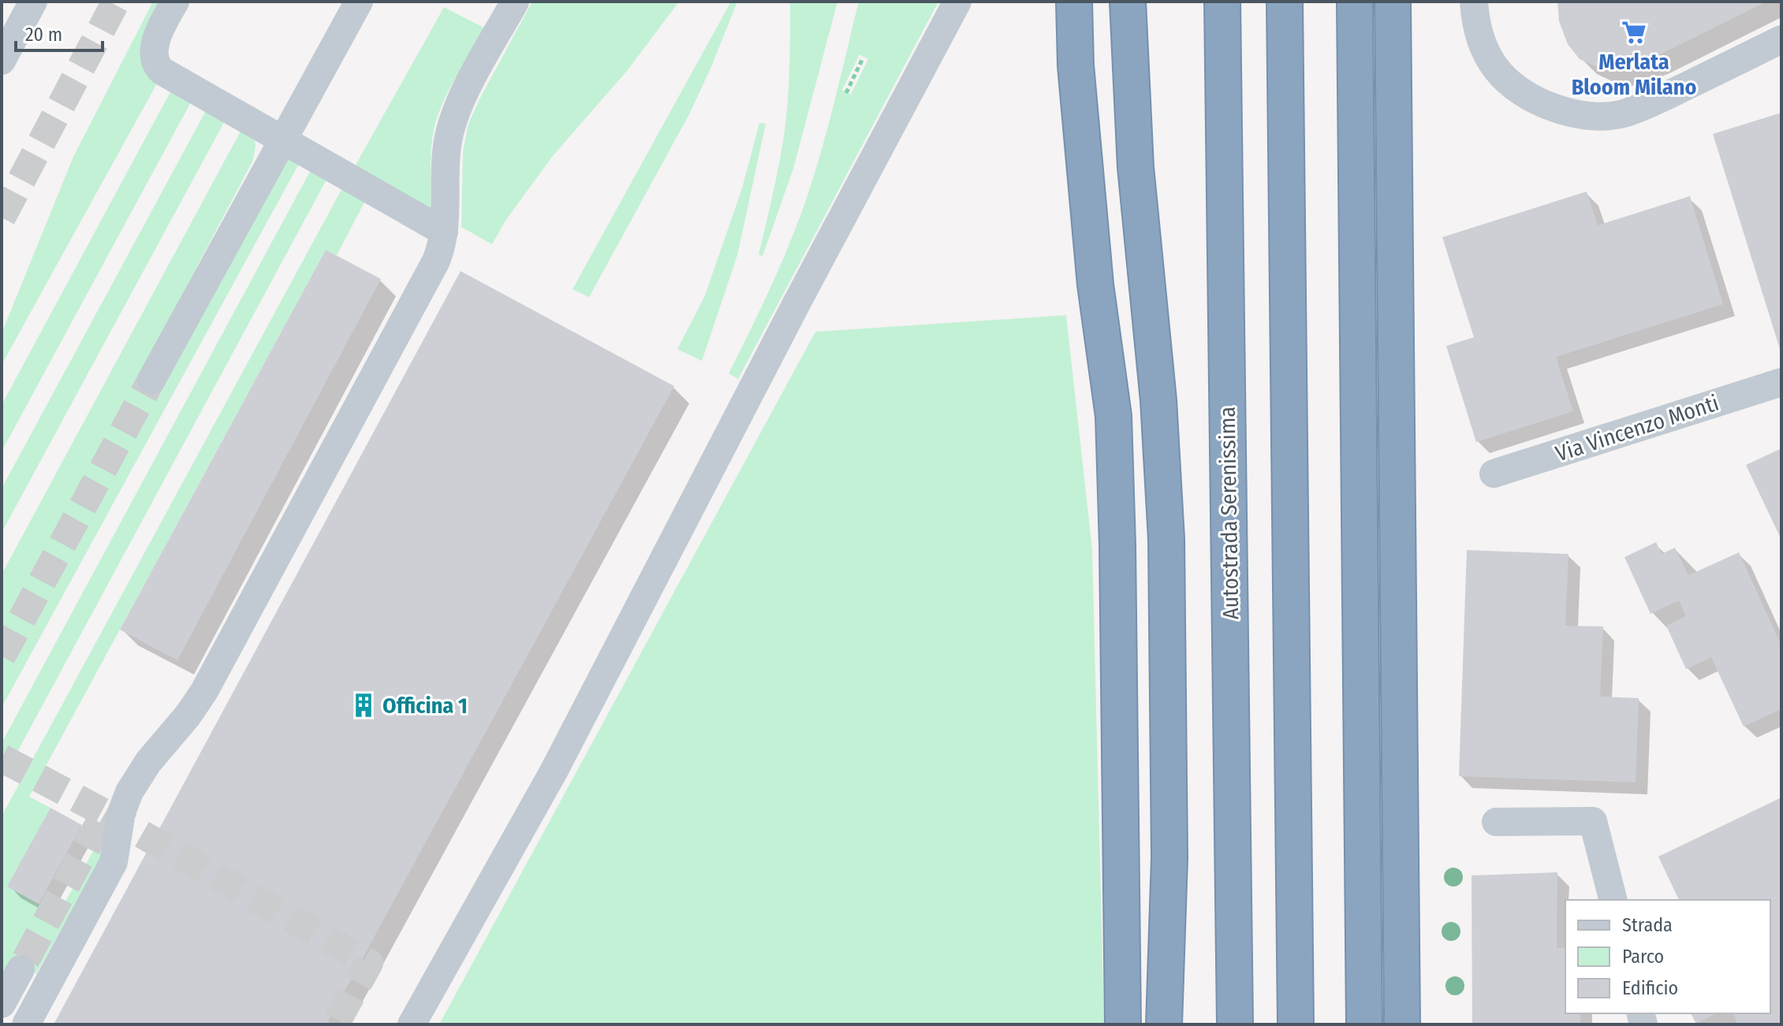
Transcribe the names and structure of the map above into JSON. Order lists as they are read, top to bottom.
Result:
{
  "streets": {
    "highway": ["Autostrada Serenissima"],
    "street": ["Via Vincenzo Monti"]
  },
  "places": {
    "supermarket": ["Merlata Bloom Milano"],
    "building": ["Officina 1"]
  },
  "legend": ["Strada", "Parco", "Edificio"],
  "scale_bar": "20 m"
}
